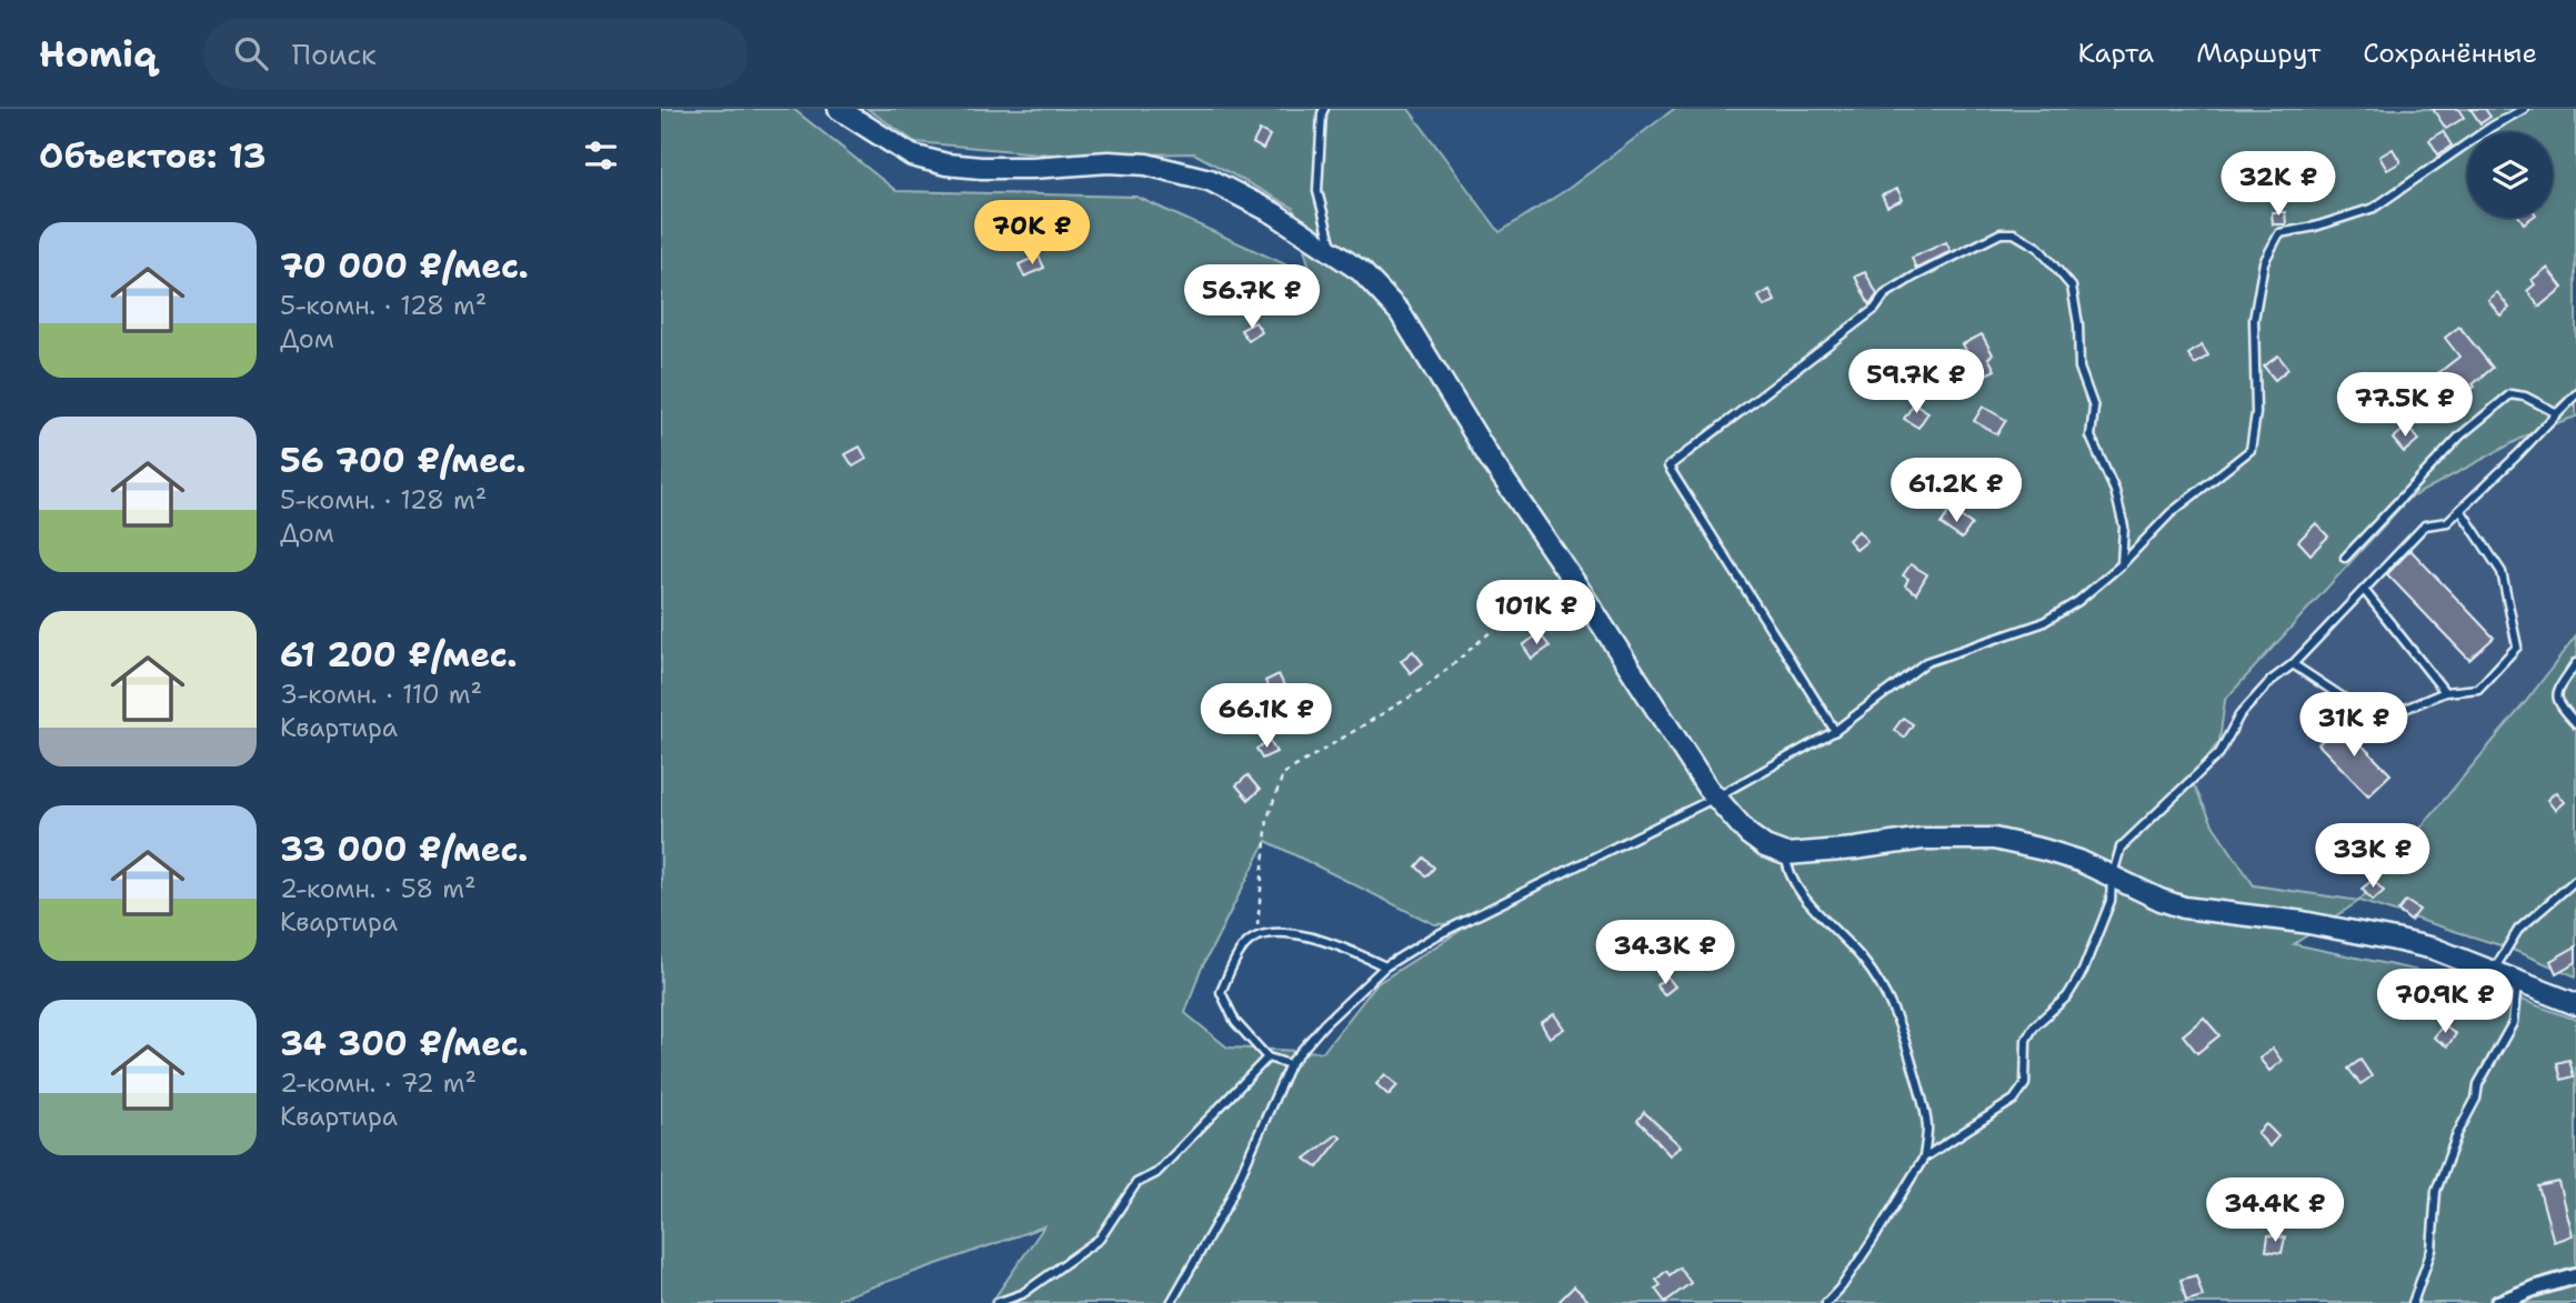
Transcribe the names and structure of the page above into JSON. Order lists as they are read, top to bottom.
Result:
{
  "page": {
    "header": "Homiq",
    "search": "Поиск",
    "nav": ["Карта", "Маршрут", "Сохранённые"],
    "heading": "Объектов: 13",
    "price": [
      "32K ₽",
      "70K ₽",
      "56.7K ₽",
      "59.7K ₽",
      "77.5K ₽",
      "61.2K ₽",
      "101K ₽",
      "66.1K ₽",
      "31K ₽",
      "33K ₽",
      "34.3K ₽",
      "70.9K ₽",
      "34.4K ₽"
    ],
    "list": [
      {
        "name": "70 000 ₽/мес.",
        "note": "5-комн. · 128 m² · Дом"
      },
      {
        "name": "56 700 ₽/мес.",
        "note": "5-комн. · 128 m² · Дом"
      },
      {
        "name": "61 200 ₽/мес.",
        "note": "3-комн. · 110 m² · Квартира"
      },
      {
        "name": "33 000 ₽/мес.",
        "note": "2-комн. · 58 m² · Квартира"
      },
      {
        "name": "34 300 ₽/мес.",
        "note": "2-комн. · 72 m² · Квартира"
      }
    ]
  }
}
